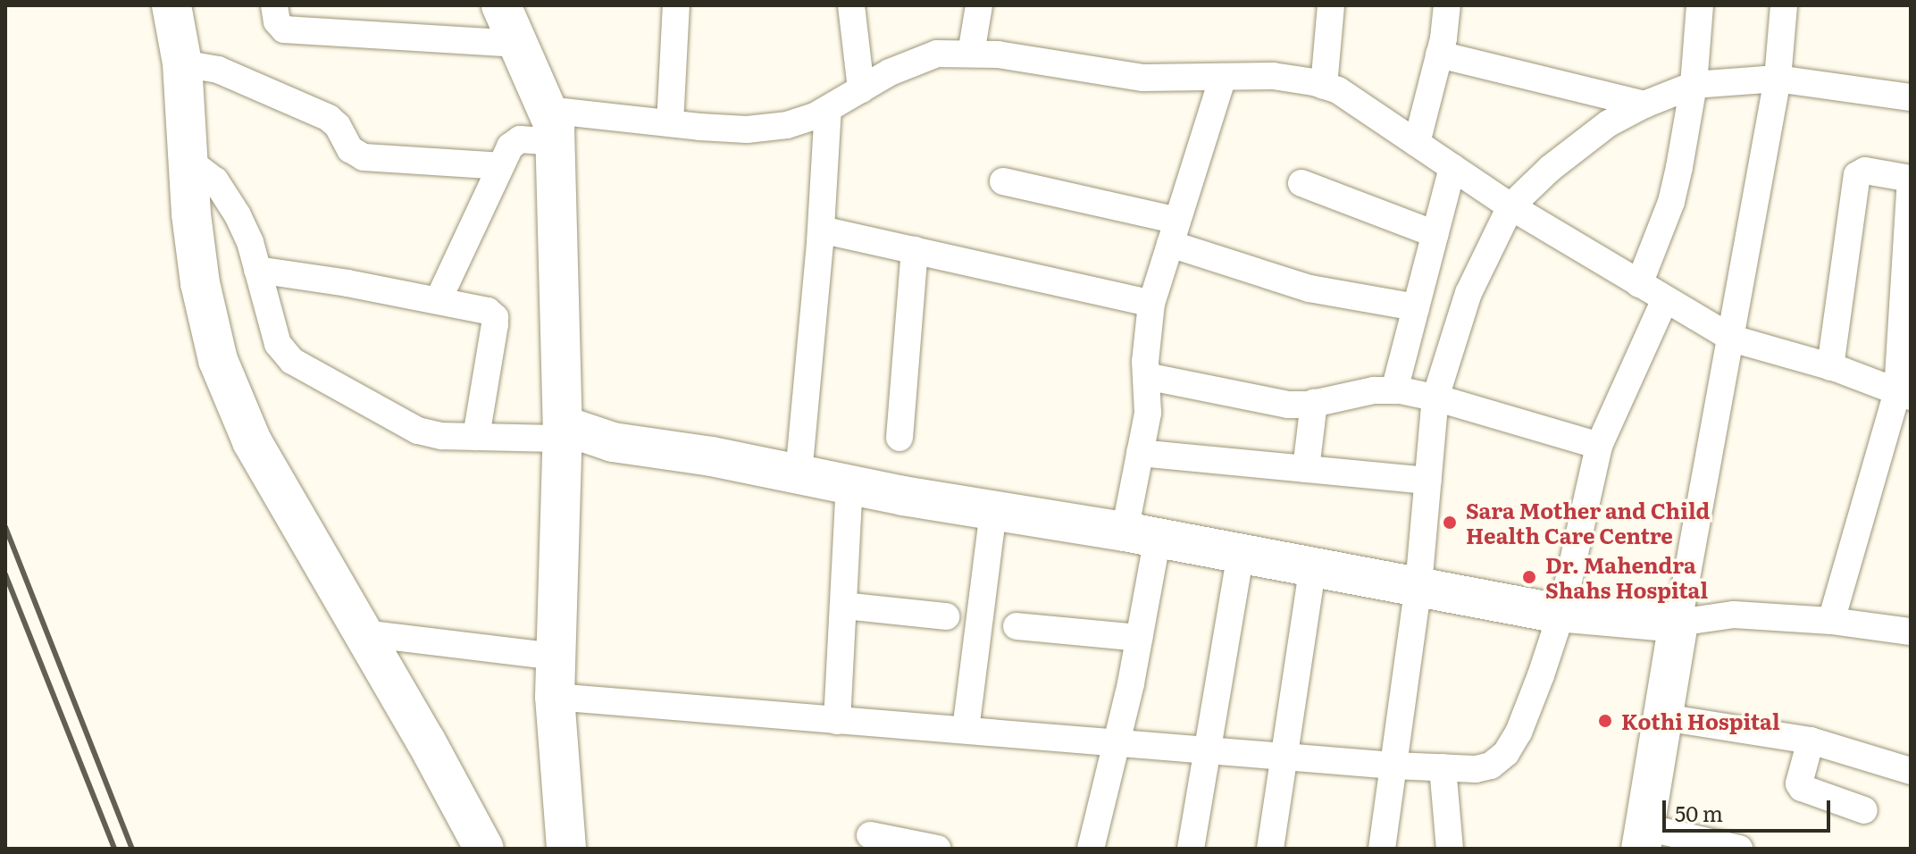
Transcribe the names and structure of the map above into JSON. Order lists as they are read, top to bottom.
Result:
{
  "places": ["Sara Mother and Child Health Care Centre", "Dr. Mahendra Shahs Hospital", "Kothi Hospital"],
  "scale_bar": "50 m"
}
